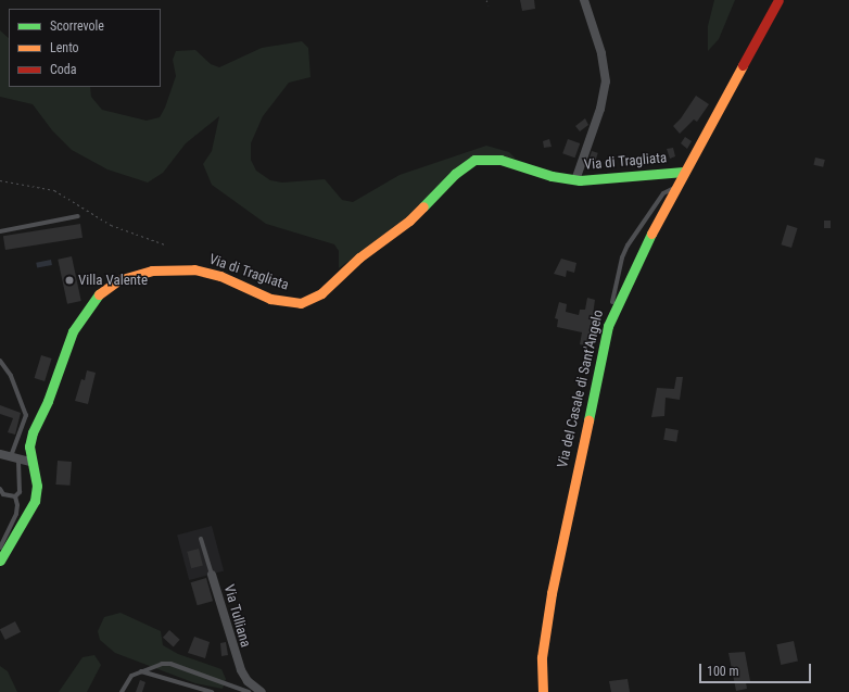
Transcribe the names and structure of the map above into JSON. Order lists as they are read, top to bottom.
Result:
{
  "streets": {
    "street": ["Via di Tragliata", "Via del Casale di Sant'Angelo", "Via Tulliana"]
  },
  "crossings": [
    ["Via di Tragliata", "Via del Casale di Sant'Angelo"]
  ],
  "places": ["Villa Valente"],
  "legend": ["Scorrevole", "Lento", "Coda"],
  "scale_bar": "100 m"
}
